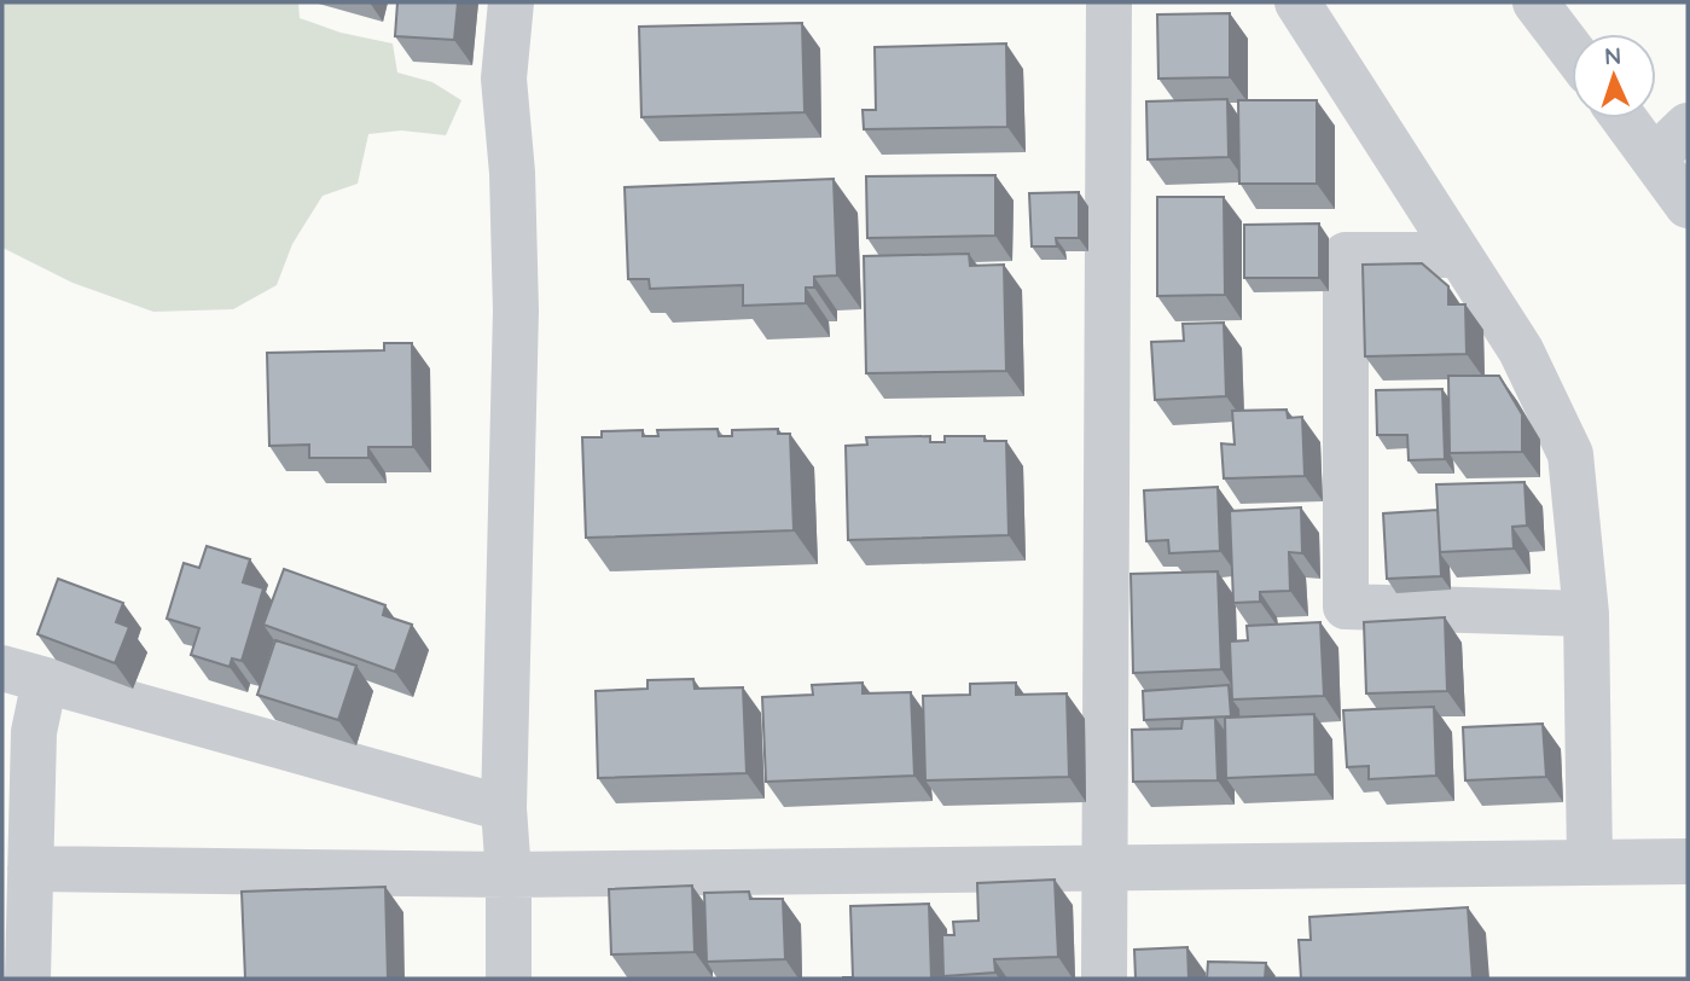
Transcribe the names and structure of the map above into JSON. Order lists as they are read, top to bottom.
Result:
{
  "north": "top"
}
